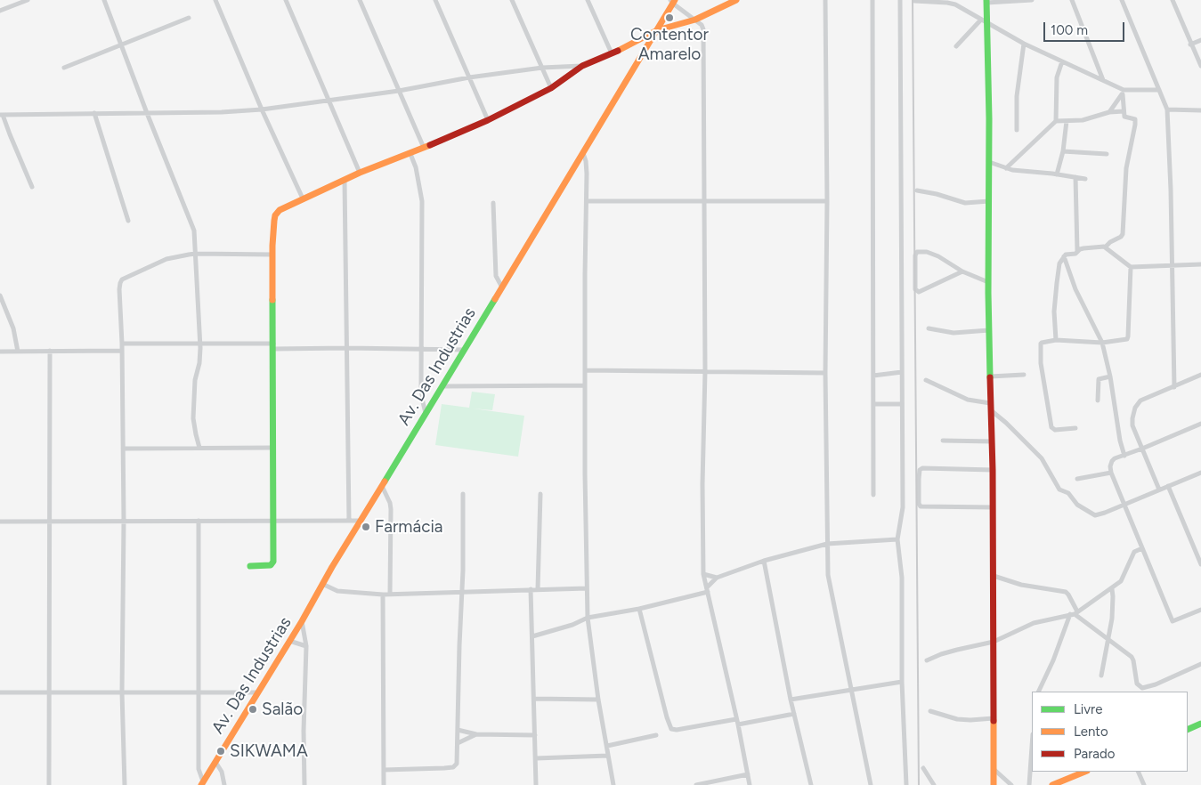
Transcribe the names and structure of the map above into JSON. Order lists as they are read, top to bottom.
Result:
{
  "streets": {
    "street": ["Av. Das Industrias"]
  },
  "places": [
    "Contentor Amarelo",
    "Farmácia",
    "Salão",
    "SIKWAMA"
  ],
  "legend": ["Livre", "Lento", "Parado"],
  "scale_bar": "100 m"
}
